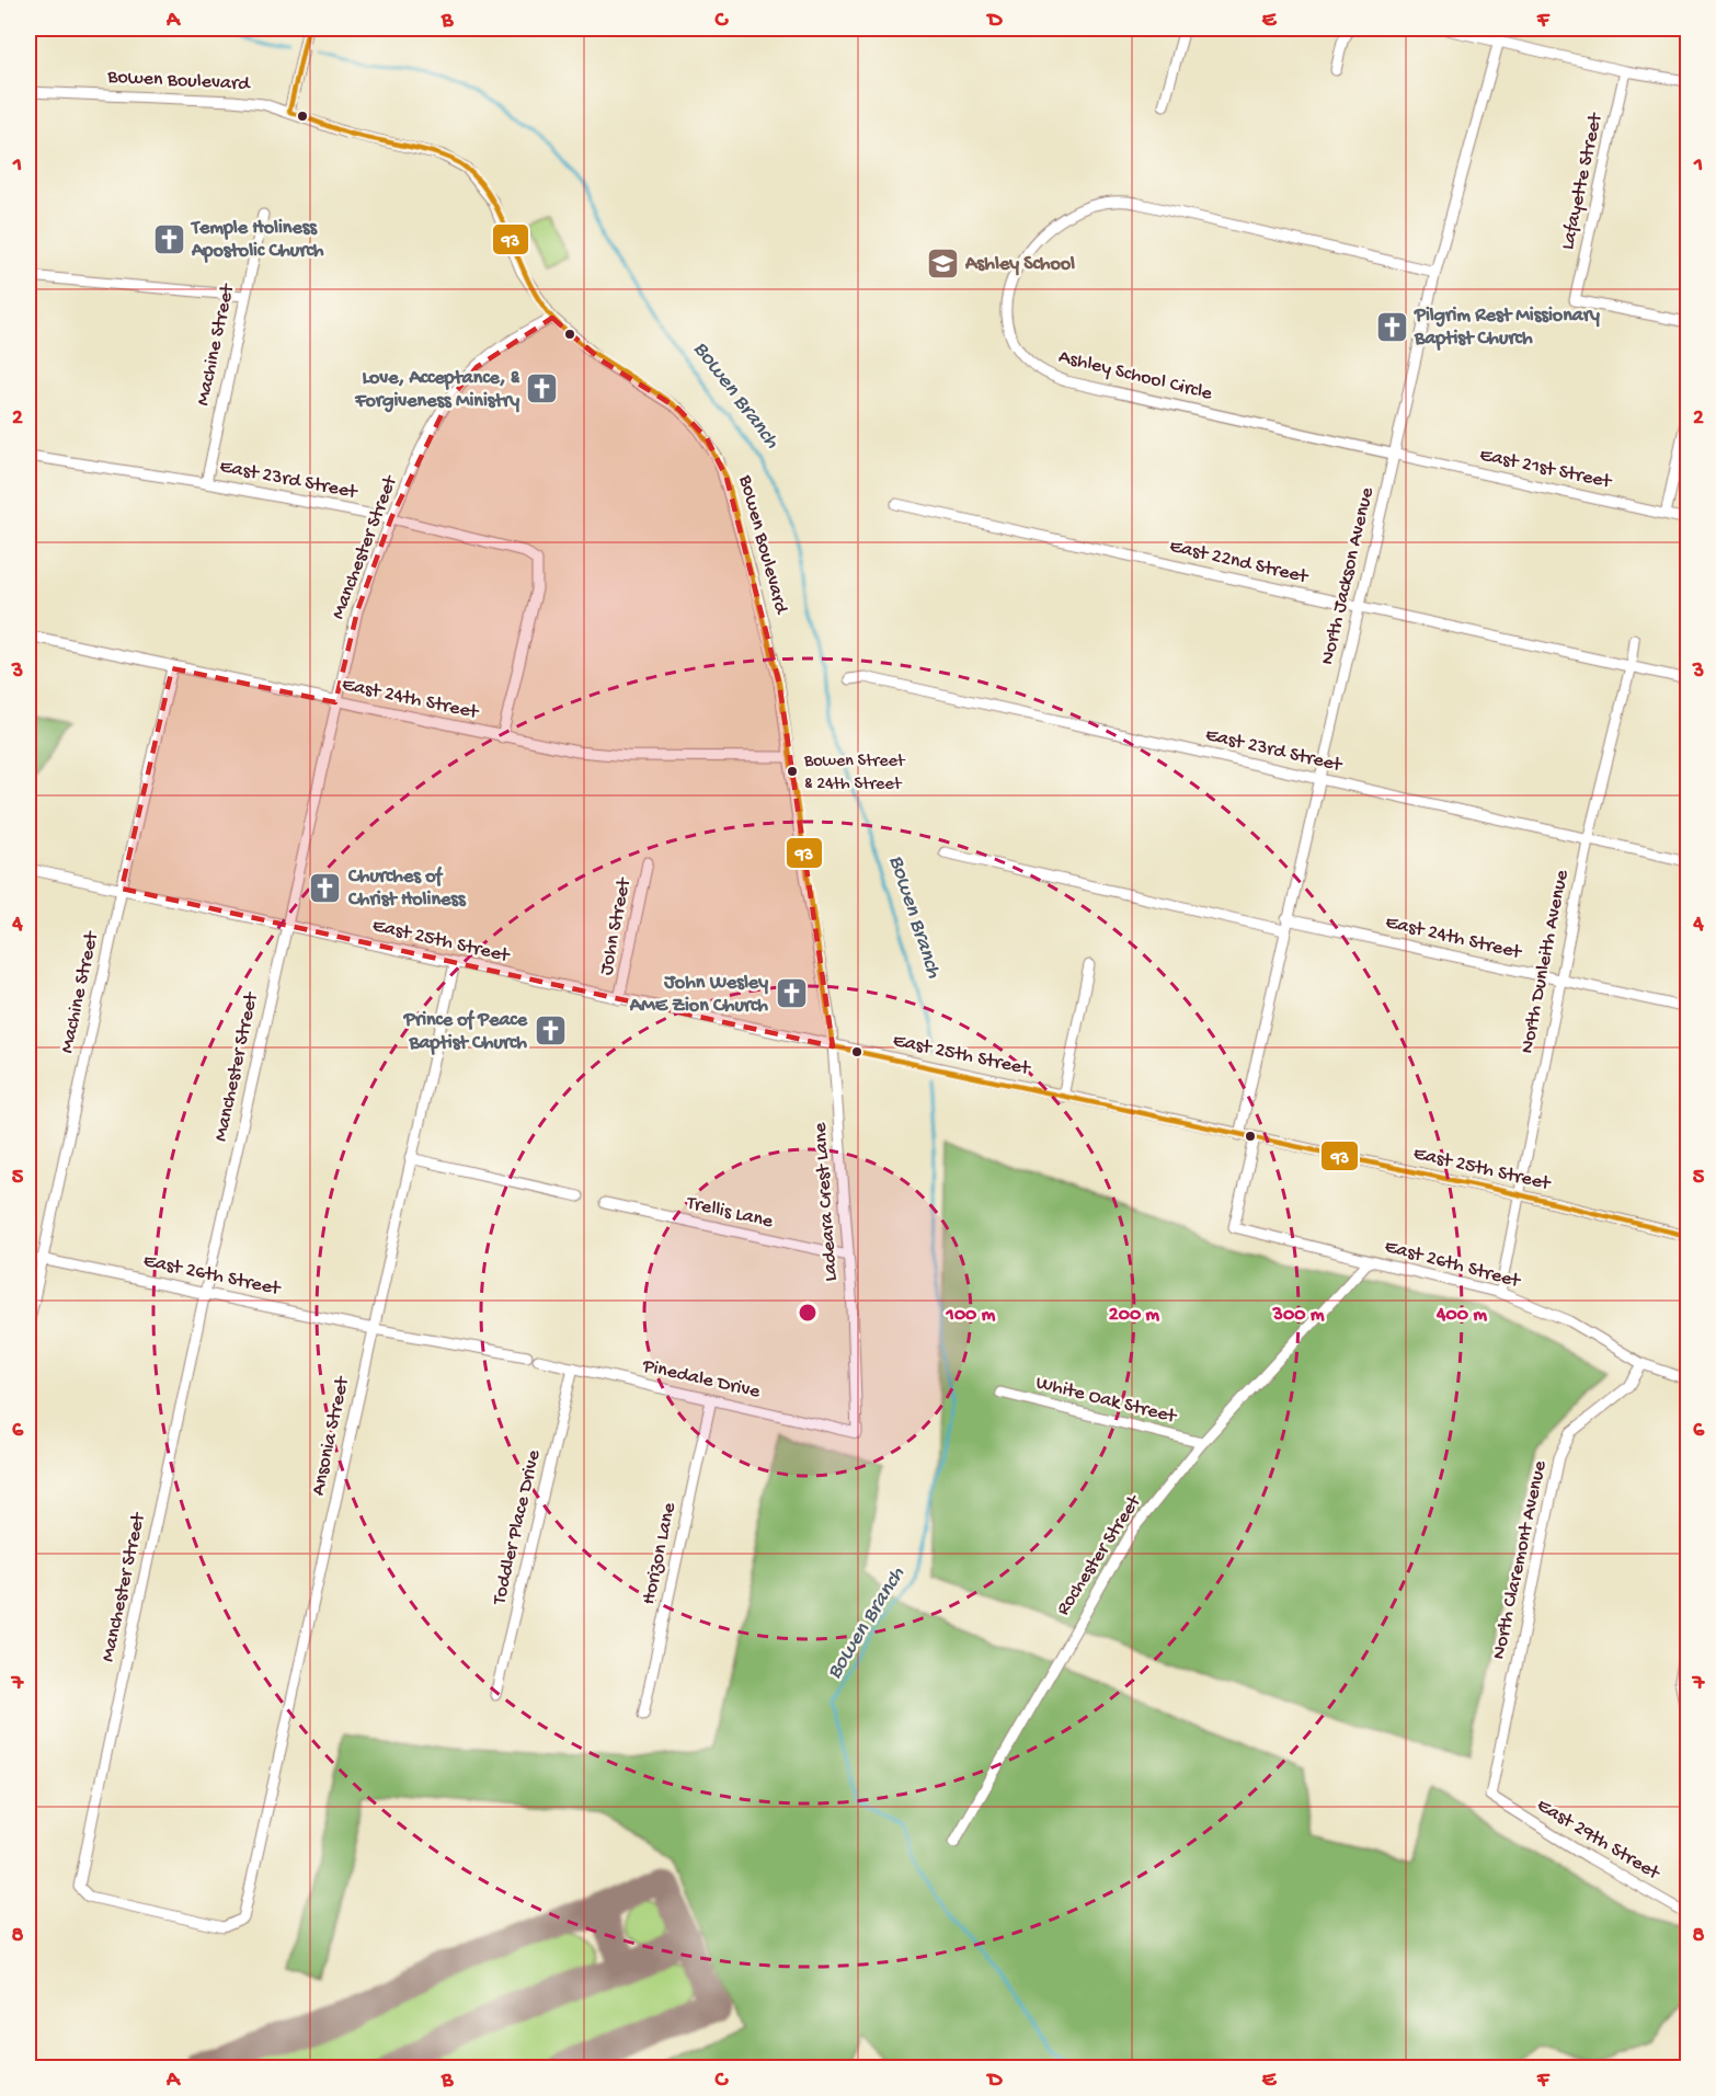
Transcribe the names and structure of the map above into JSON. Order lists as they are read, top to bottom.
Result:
{
  "streets": {
    "street": [
      "Bowen Boulevard",
      "Lafayette Street",
      "Machine Street",
      "Ashley School Circle",
      "East 21st Street",
      "East 23rd Street",
      "Manchester Street",
      "East 22nd Street",
      "North Jackson Avenue",
      "East 24th Street",
      "John Street",
      "East 25th Street",
      "North Dunleith Avenue",
      "Ladeara Crest Lane",
      "Trellis Lane",
      "East 26th Street",
      "Pinedale Drive",
      "White Oak Street",
      "Ansonia Street",
      "Toddler Place Drive",
      "Horizon Lane",
      "Rochester Street",
      "North Claremont Avenue",
      "East 29th Street"
    ]
  },
  "crossings": [
    ["Bowen Boulevard", "Manchester Street"],
    ["Bowen Boulevard", "East 24th Street"],
    ["Bowen Boulevard", "East 25th Street"],
    ["Bowen Boulevard", "Ladeara Crest Lane"],
    ["Machine Street", "East 23rd Street"],
    ["Machine Street", "East 24th Street"],
    ["Machine Street", "East 25th Street"],
    ["Machine Street", "East 26th Street"],
    ["Ashley School Circle", "East 21st Street"],
    ["Ashley School Circle", "North Jackson Avenue"],
    ["East 21st Street", "North Jackson Avenue"],
    ["East 23rd Street", "Manchester Street"],
    ["East 23rd Street", "North Jackson Avenue"],
    ["East 23rd Street", "East 24th Street"],
    ["East 23rd Street", "North Dunleith Avenue"],
    ["Manchester Street", "East 24th Street"],
    ["Manchester Street", "East 25th Street"],
    ["Manchester Street", "East 26th Street"],
    ["Manchester Street", "Ansonia Street"],
    ["East 22nd Street", "North Jackson Avenue"],
    ["East 22nd Street", "North Dunleith Avenue"],
    ["North Jackson Avenue", "East 24th Street"],
    ["North Jackson Avenue", "East 25th Street"],
    ["East 24th Street", "North Dunleith Avenue"],
    ["John Street", "East 25th Street"],
    ["East 25th Street", "North Dunleith Avenue"],
    ["East 25th Street", "Ladeara Crest Lane"],
    ["East 25th Street", "East 26th Street"],
    ["East 25th Street", "Ansonia Street"],
    ["North Dunleith Avenue", "East 26th Street"],
    ["Ladeara Crest Lane", "Trellis Lane"],
    ["Ladeara Crest Lane", "Pinedale Drive"],
    ["East 26th Street", "Ansonia Street"],
    ["East 26th Street", "Rochester Street"],
    ["East 26th Street", "North Claremont Avenue"],
    ["Pinedale Drive", "Toddler Place Drive"],
    ["Pinedale Drive", "Horizon Lane"],
    ["White Oak Street", "Rochester Street"],
    ["North Claremont Avenue", "East 29th Street"]
  ],
  "water": ["Bowen Branch"],
  "places": {
    "church": [
      "Temple Holiness Apostolic Church",
      "Pilgrim Rest Missionary Baptist Church",
      "Love, Acceptance, & Forgiveness Ministry",
      "Churches of Christ Holiness",
      "John Wesley AME Zion Church",
      "Prince of Peace Baptist Church"
    ],
    "school or university": ["Ashley School"],
    "other": ["Bowen Street & 24th Street"]
  },
  "lines": ["transit line 93"],
  "grid": {
    "columns": [
      "A",
      "B",
      "C",
      "D",
      "E",
      "F"
    ],
    "rows": [
      "1",
      "2",
      "3",
      "4",
      "5",
      "6",
      "7",
      "8"
    ]
  },
  "rings": [
    "100 m",
    "200 m",
    "300 m",
    "400 m"
  ]
}
